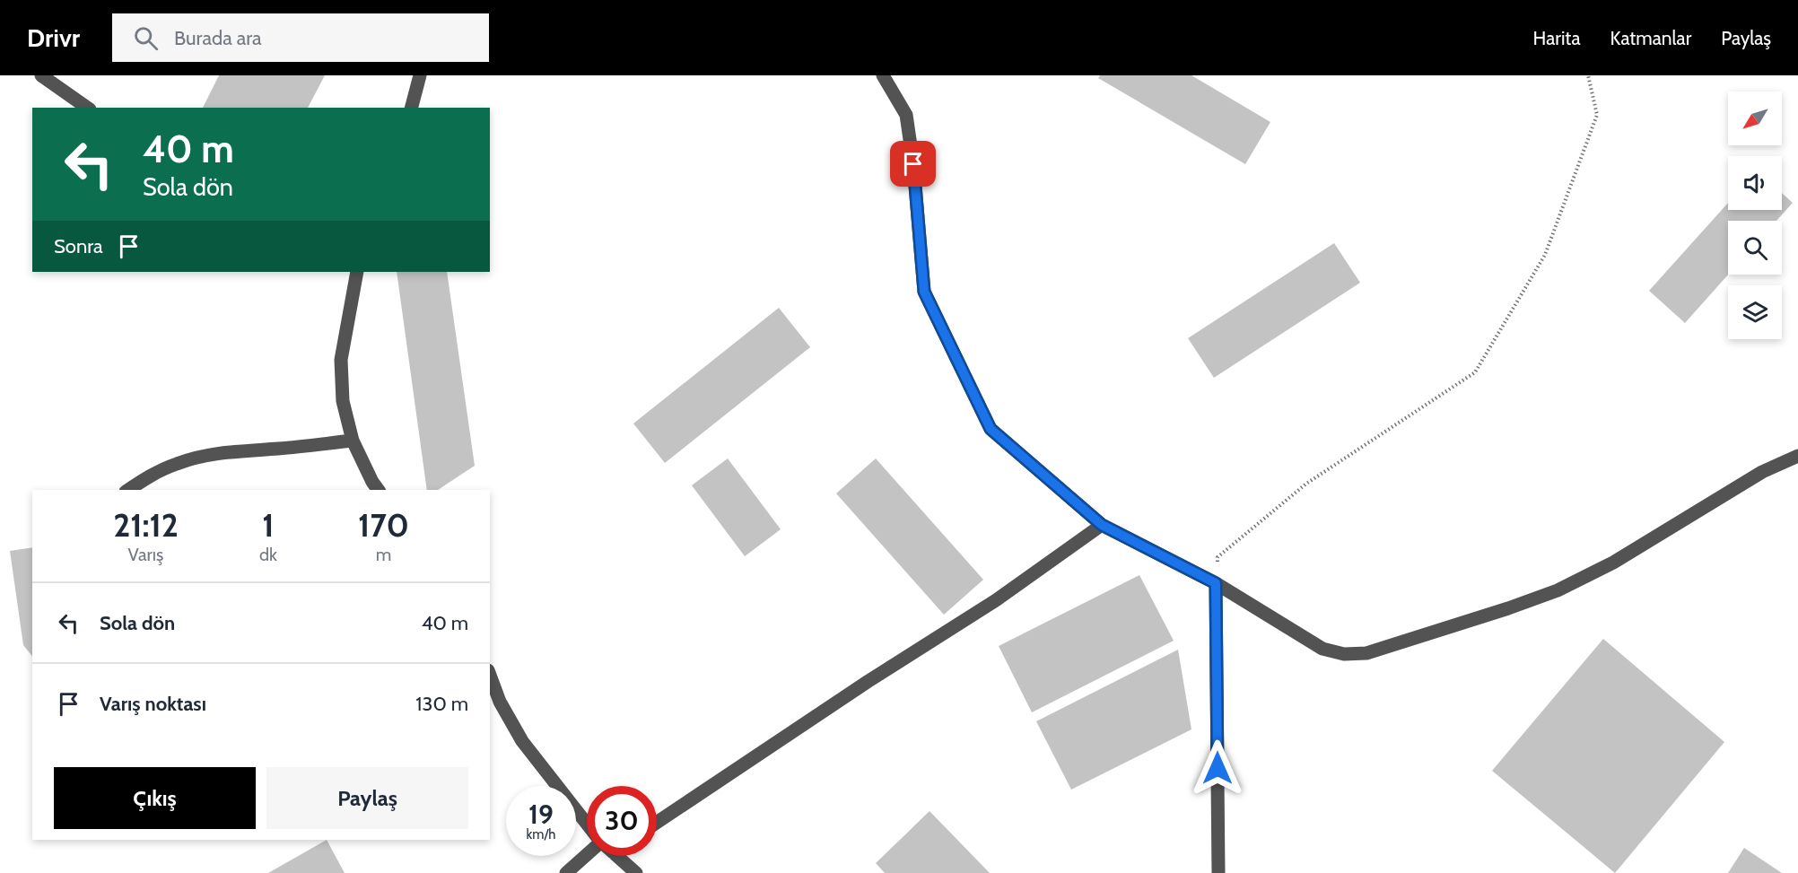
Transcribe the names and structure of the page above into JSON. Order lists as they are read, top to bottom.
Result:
{
  "north": "bottom left",
  "page": {
    "header": "Drivr",
    "search": "Burada ara",
    "nav": ["Harita", "Katmanlar", "Paylaş"],
    "turn": ["40 m", "Sola dön"],
    "then": "Sonra",
    "eta": [
      "21:12",
      "Varış",
      "1",
      "dk",
      "170",
      "m"
    ],
    "list": [
      {
        "name": "Sola dön",
        "value": "40 m"
      },
      {
        "name": "Varış noktası",
        "value": "130 m"
      }
    ],
    "buttons": ["Çıkış", "Paylaş"],
    "speed": "19 km/h",
    "limit": "30"
  }
}
